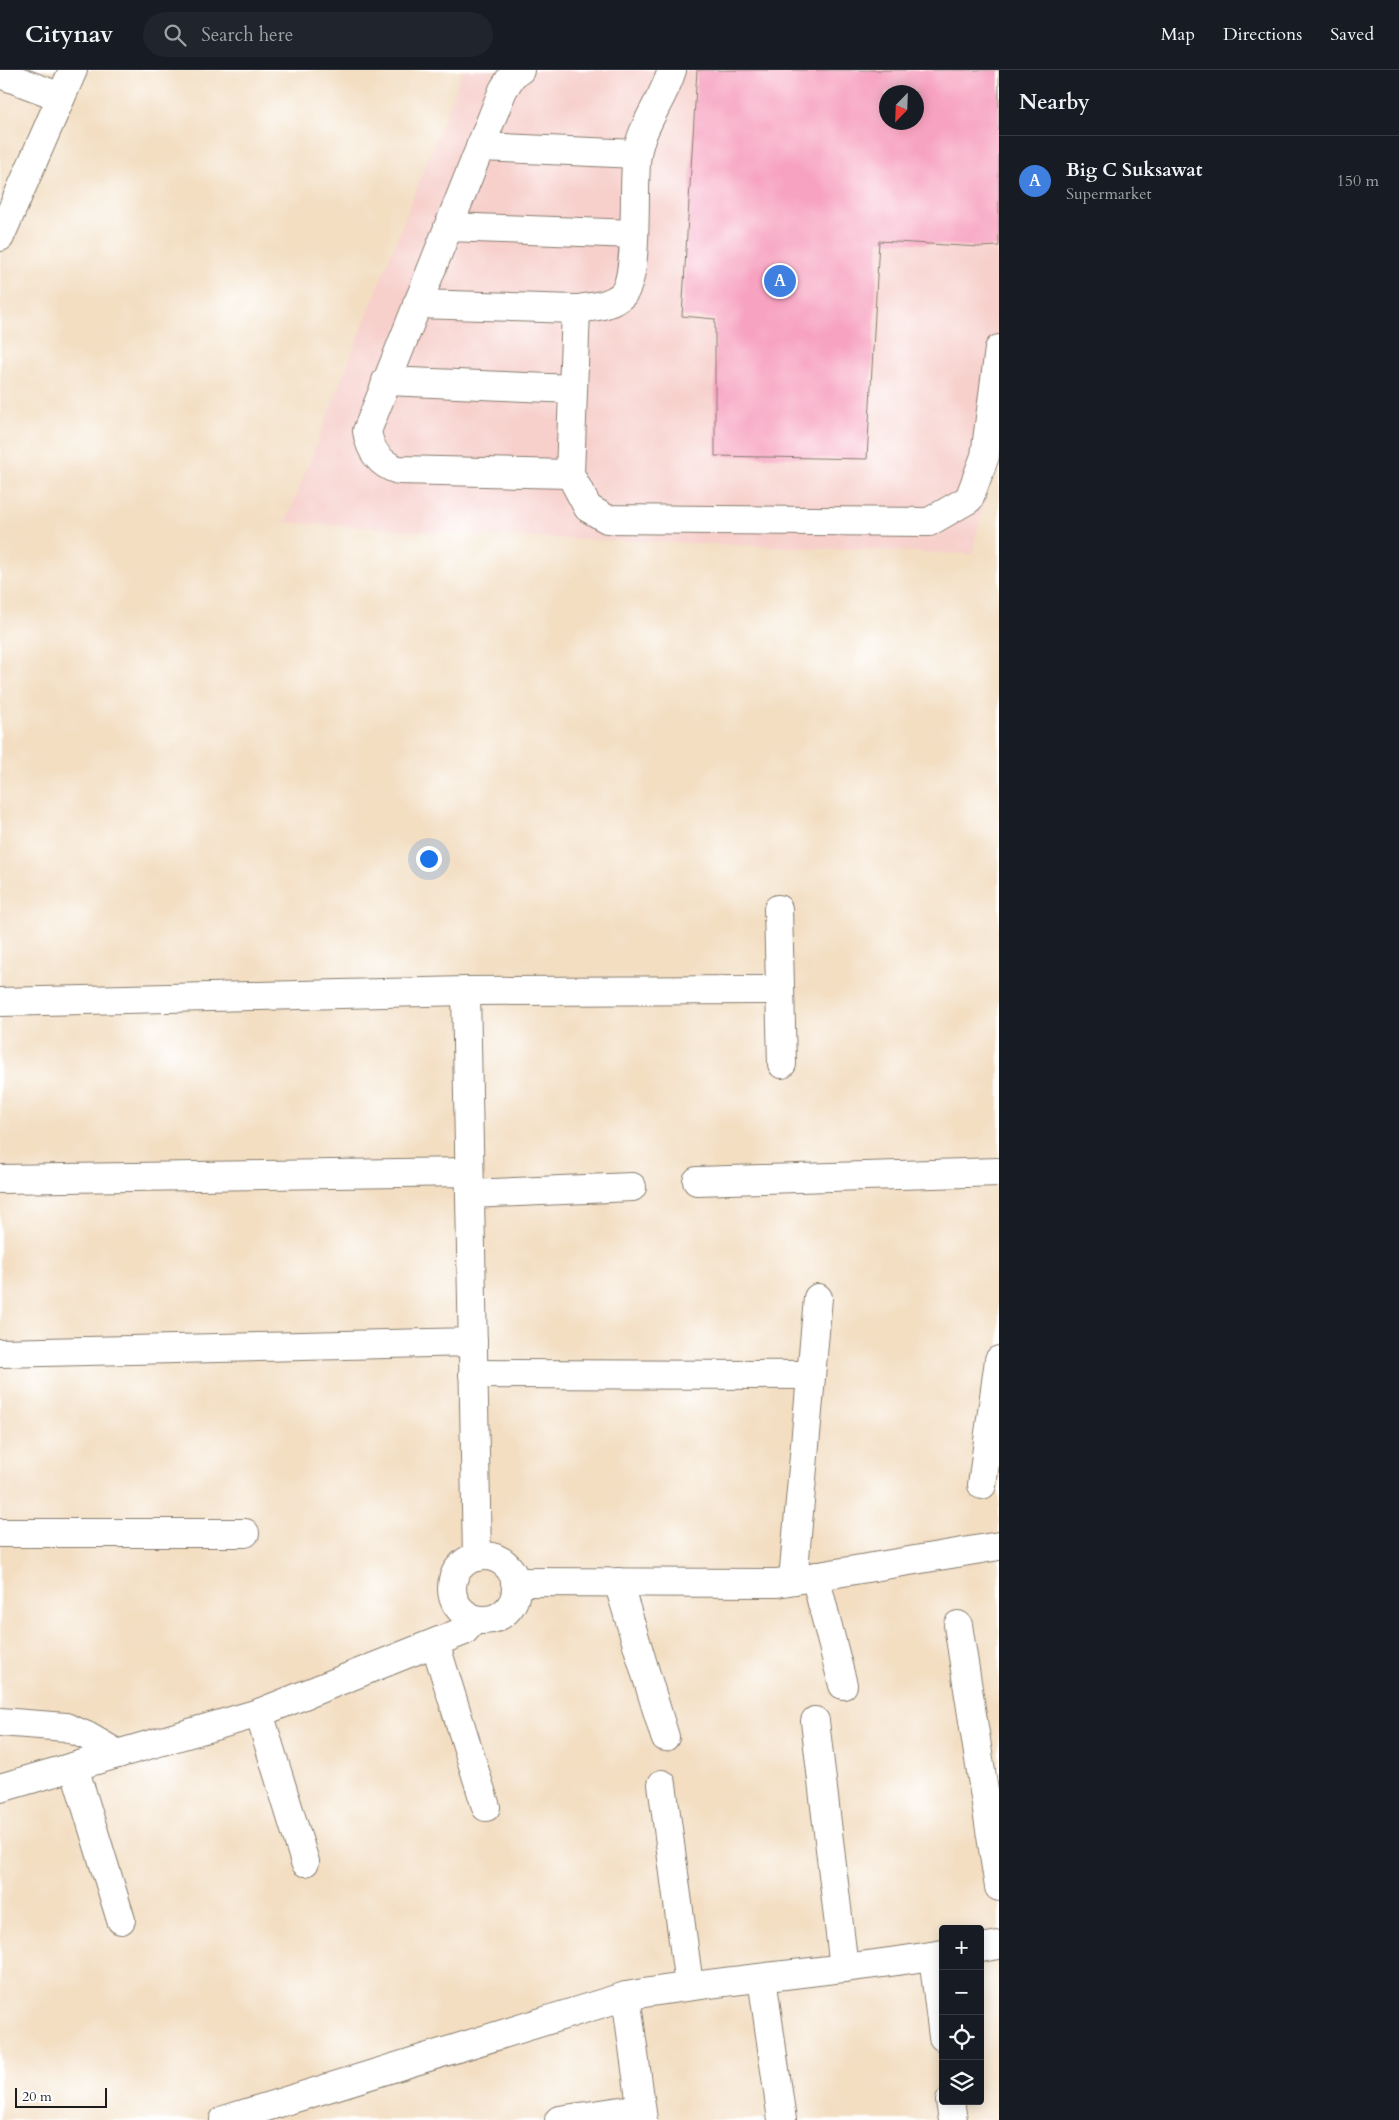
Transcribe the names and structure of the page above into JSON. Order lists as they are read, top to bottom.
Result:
{
  "scale_bar": "20 m",
  "north": "bottom left",
  "page": {
    "header": "Citynav",
    "search": "Search here",
    "nav": ["Map", "Directions", "Saved"],
    "heading": "Nearby",
    "list": [
      {
        "mark": "A",
        "name": "Big C Suksawat",
        "note": "Supermarket",
        "value": "150 m"
      }
    ],
    "pins": "A",
    "map_buttons": ["+", "−"],
    "scale": "20 m"
  }
}
